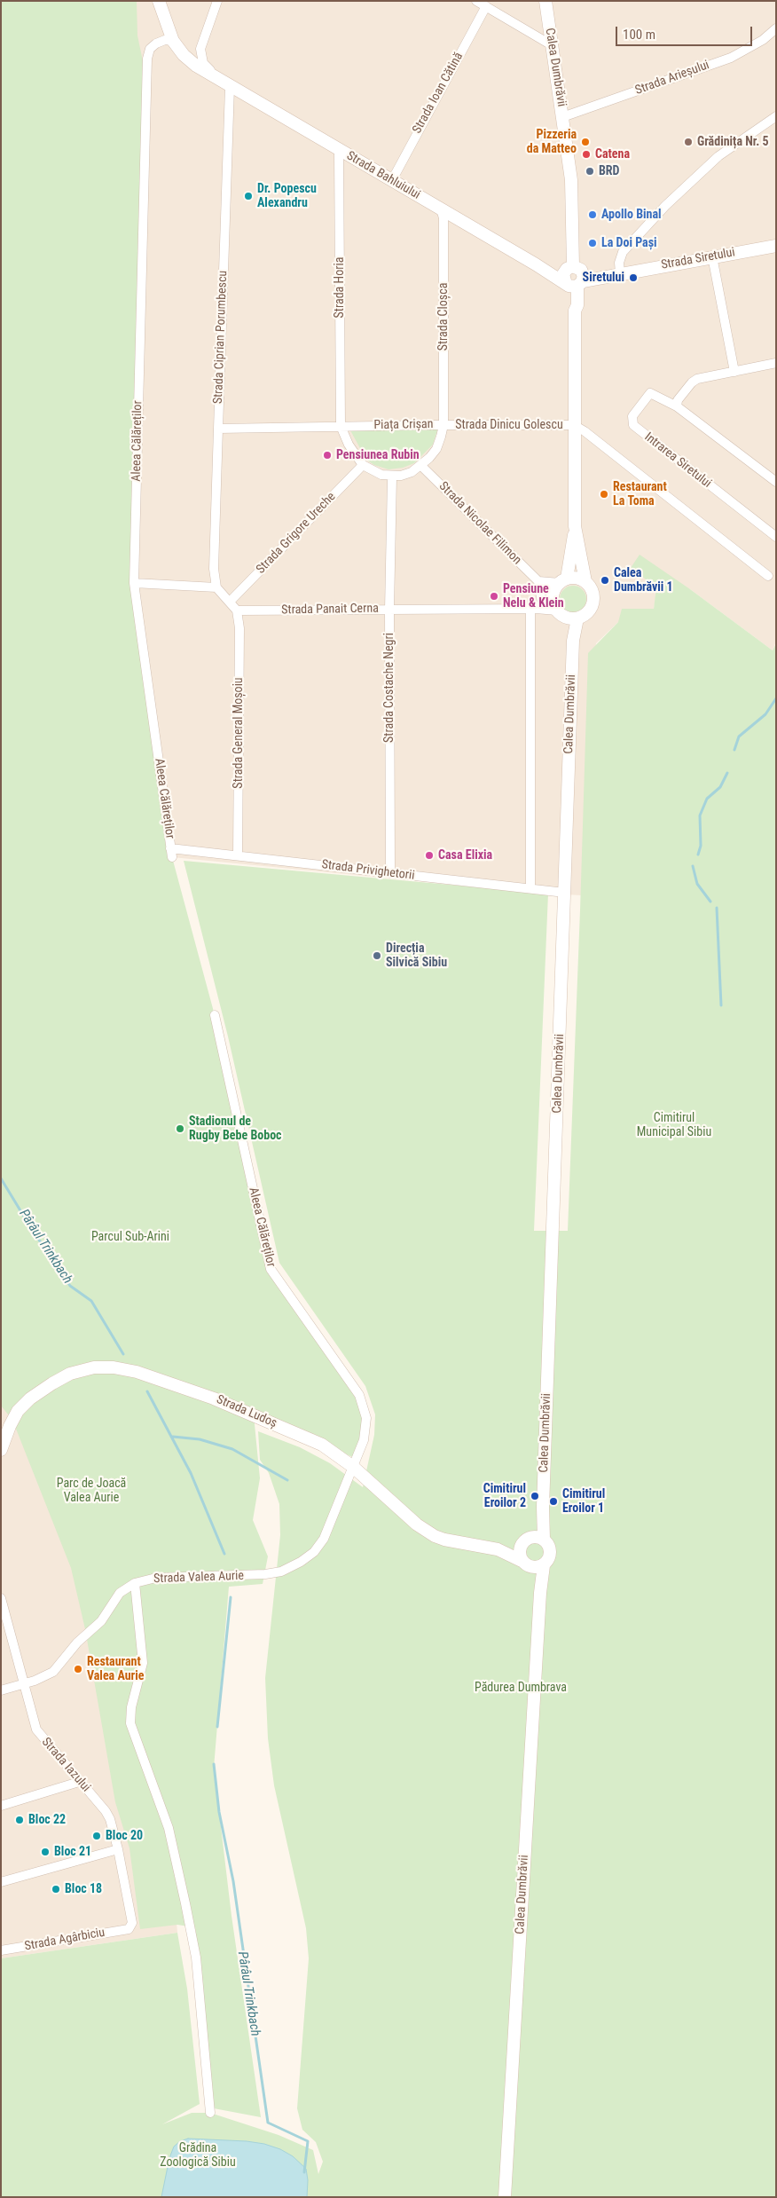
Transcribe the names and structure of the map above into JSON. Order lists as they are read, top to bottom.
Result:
{
  "streets": {
    "main road": [
      "Calea Dumbrăvii",
      "Strada Bahluiului",
      "Strada Siretului",
      "Strada Ludoș"
    ],
    "street": [
      "Strada Arieșului",
      "Strada Ioan Cătină",
      "Strada Horia",
      "Strada Cloșca",
      "Strada Ciprian Porumbescu",
      "Piața Crișan",
      "Strada Dinicu Golescu",
      "Aleea Călăreților",
      "Intrarea Siretului",
      "Strada Nicolae Filimon",
      "Strada Grigore Ureche",
      "Strada Panait Cerna",
      "Strada Costache Negri",
      "Strada General Moșoiu",
      "Strada Privighetorii",
      "Strada Valea Aurie",
      "Strada Iazului",
      "Strada Agârbiciu"
    ]
  },
  "crossings": [
    ["Calea Dumbrăvii", "Strada Arieșului"],
    ["Calea Dumbrăvii", "Strada Bahluiului"],
    ["Calea Dumbrăvii", "Strada Siretului"],
    ["Calea Dumbrăvii", "Strada Panait Cerna"],
    ["Calea Dumbrăvii", "Strada Privighetorii"],
    ["Calea Dumbrăvii", "Strada Ludoș"],
    ["Strada Ioan Cătină", "Strada Bahluiului"],
    ["Strada Bahluiului", "Strada Siretului"],
    ["Strada Bahluiului", "Strada Horia"],
    ["Strada Bahluiului", "Strada Cloșca"],
    ["Strada Bahluiului", "Strada Ciprian Porumbescu"],
    ["Strada Bahluiului", "Aleea Călăreților"],
    ["Strada Horia", "Piața Crișan"],
    ["Strada Cloșca", "Piața Crișan"],
    ["Strada Cloșca", "Strada Dinicu Golescu"],
    ["Piața Crișan", "Strada Dinicu Golescu"],
    ["Piața Crișan", "Strada Nicolae Filimon"],
    ["Piața Crișan", "Strada Costache Negri"],
    ["Aleea Călăreților", "Strada Privighetorii"],
    ["Aleea Călăreților", "Strada Ludoș"],
    ["Aleea Călăreților", "Strada Valea Aurie"],
    ["Strada Panait Cerna", "Strada Costache Negri"],
    ["Strada Panait Cerna", "Strada General Moșoiu"],
    ["Strada Costache Negri", "Strada Privighetorii"],
    ["Strada General Moșoiu", "Strada Privighetorii"],
    ["Strada Ludoș", "Strada Valea Aurie"],
    ["Strada Valea Aurie", "Strada Iazului"],
    ["Strada Iazului", "Strada Agârbiciu"]
  ],
  "water": ["Pârâul Trinkbach"],
  "parks": [
    "Cimitirul Municipal Sibiu",
    "Parcul Sub-Arini",
    "Parc de Joacă Valea Aurie",
    "Pădurea Dumbrava",
    "Grădina Zoologică Sibiu"
  ],
  "places": [
    "Pizzeria da Matteo",
    "Grădinița Nr. 5",
    "Catena",
    "BRD",
    "Dr. Popescu Alexandru",
    "Apollo Binal",
    "La Doi Pași",
    "Siretului",
    "Pensiunea Rubin",
    "Restaurant La Toma",
    "Calea Dumbrăvii 1",
    "Pensiune Nelu & Klein",
    "Casa Elixia",
    "Direcția Silvică Sibiu",
    "Stadionul de Rugby Bebe Boboc",
    "Cimitirul Eroilor 2",
    "Cimitirul Eroilor 1",
    "Restaurant Valea Aurie",
    "Bloc 22",
    "Bloc 20",
    "Bloc 21",
    "Bloc 18"
  ],
  "scale_bar": "100 m"
}
